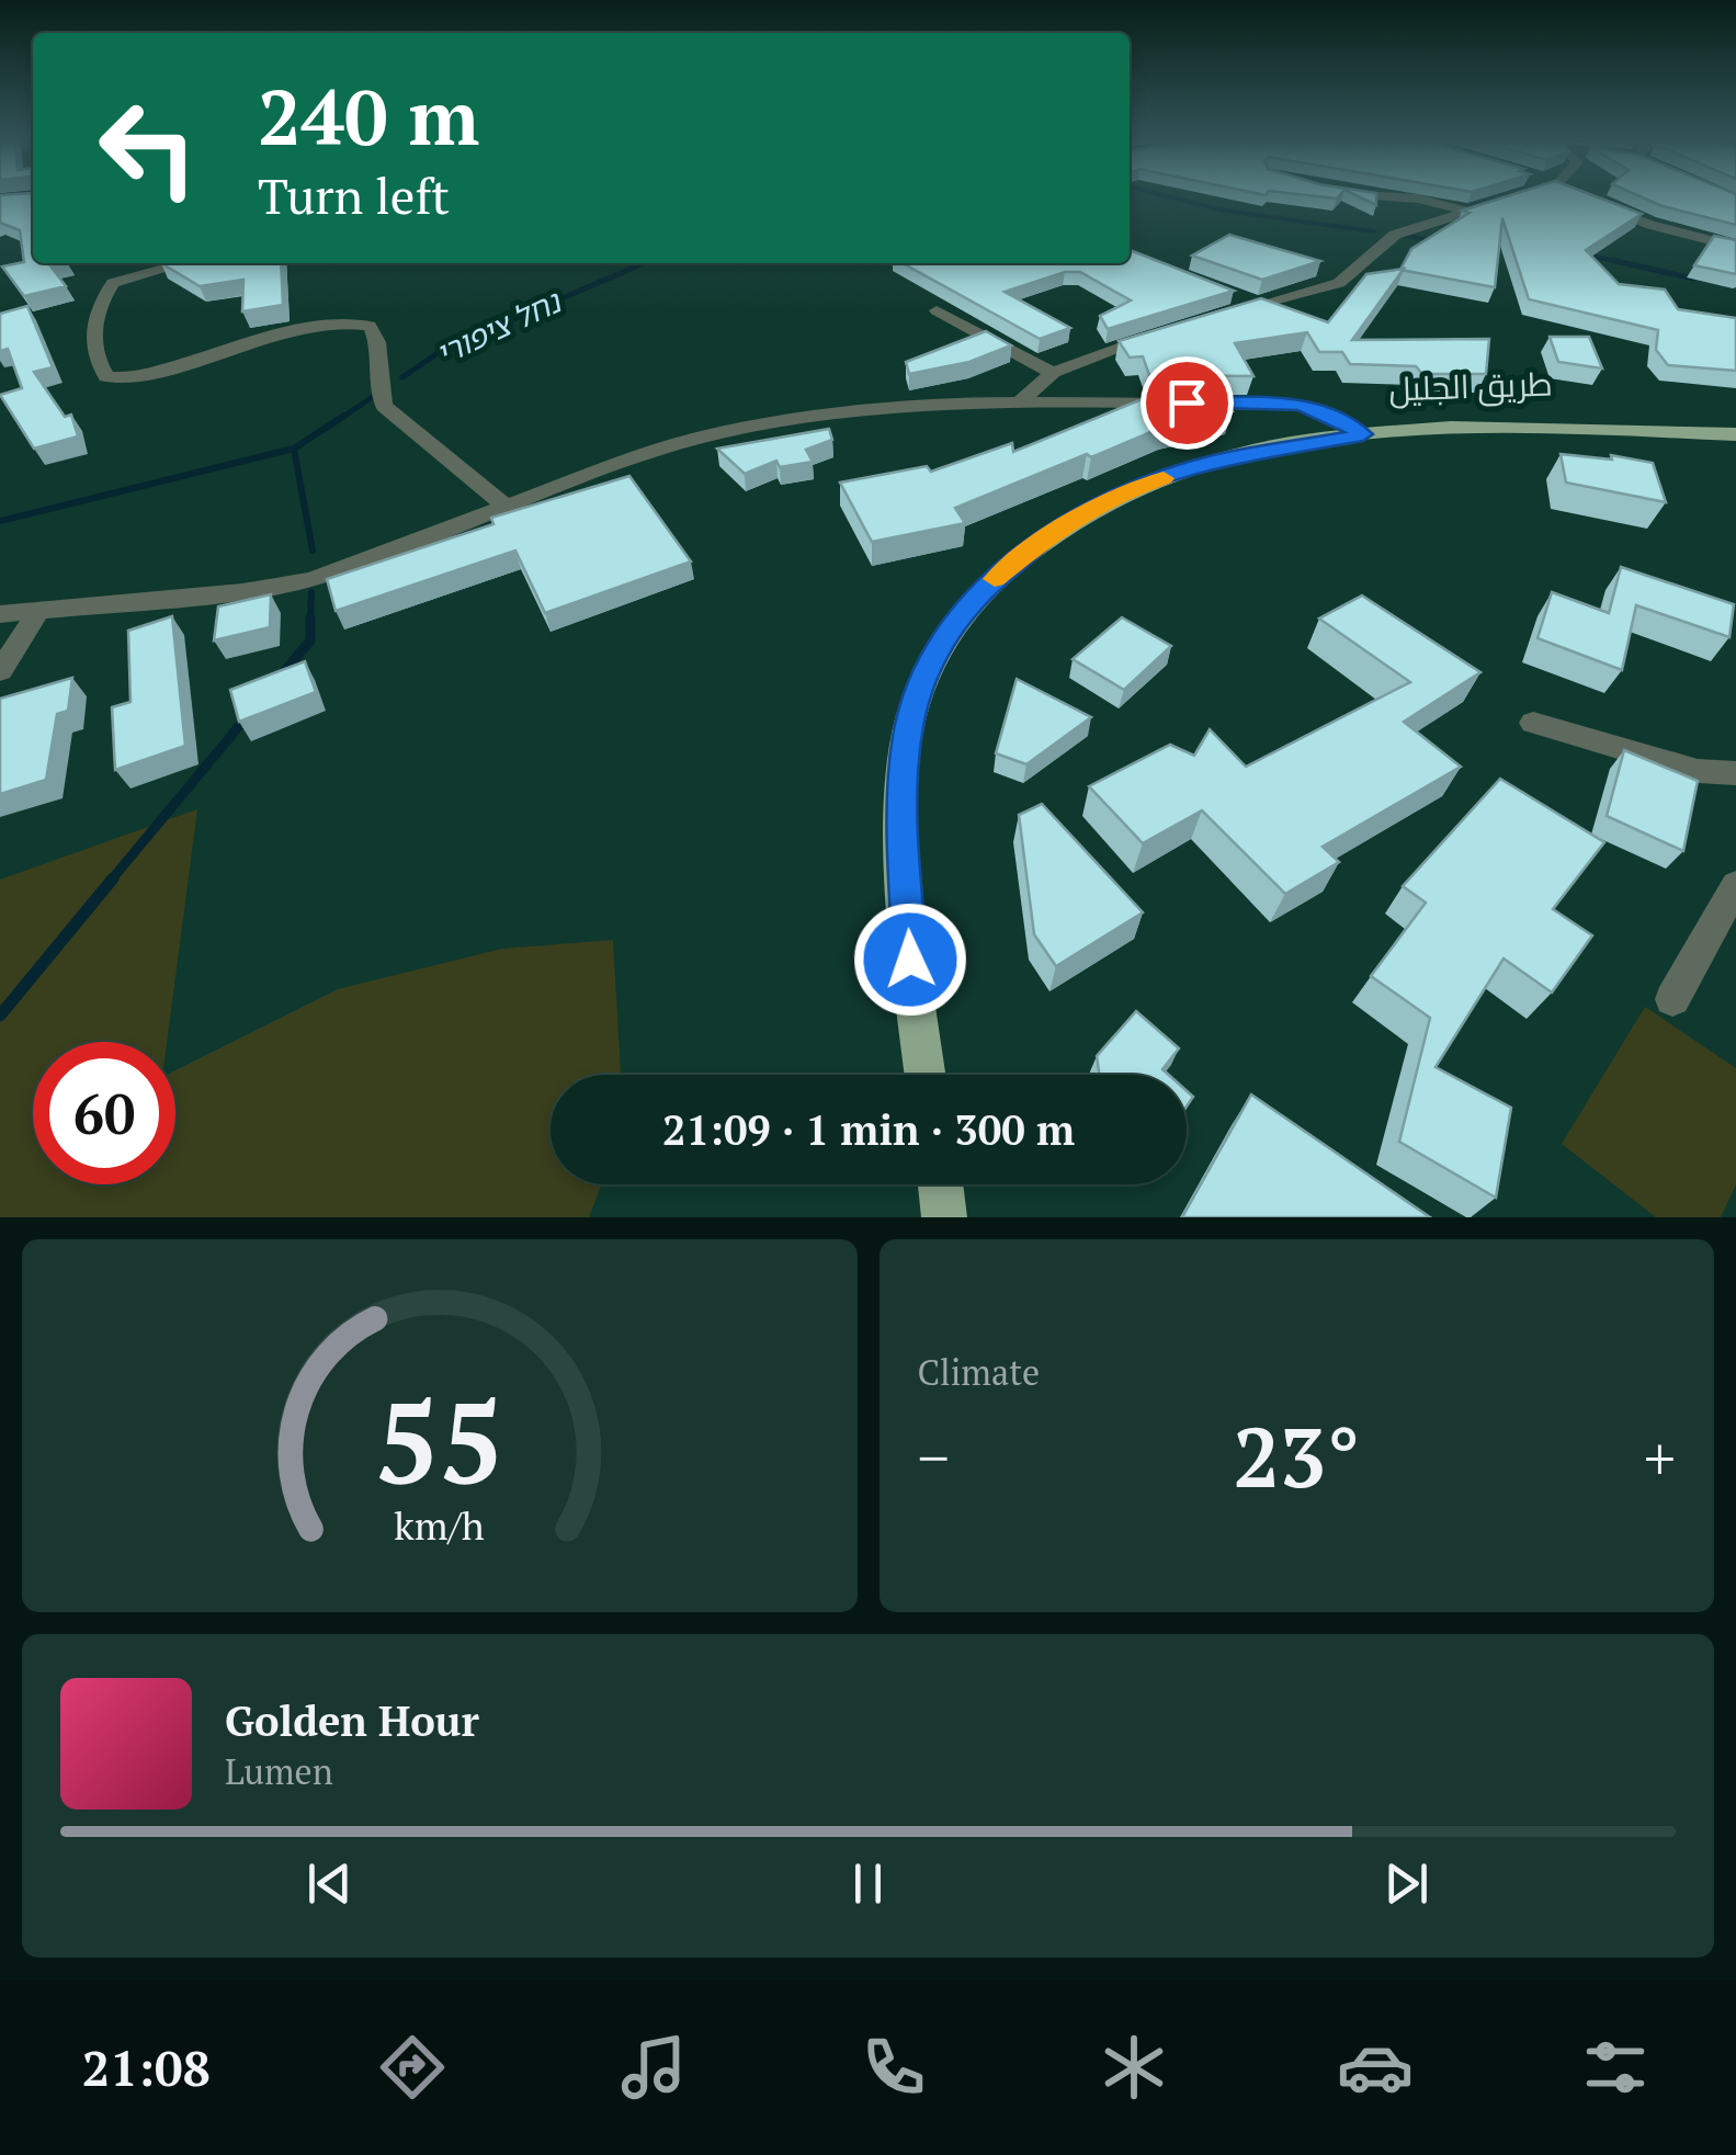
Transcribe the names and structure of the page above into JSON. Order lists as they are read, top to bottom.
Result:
{
  "streets": {
    "main road": ["طريق الجليل"]
  },
  "water": ["נחל ציפורי"],
  "page": {
    "turn": ["240 m", "Turn left"],
    "limit": "60",
    "trip": "21:09 · 1 min · 300 m",
    "tile": "Climate",
    "heat": ["−", "23°", "+"],
    "song": ["Golden Hour", "Lumen"],
    "tabs": "21:08",
    "gauge": ["55", "km/h"]
  }
}
